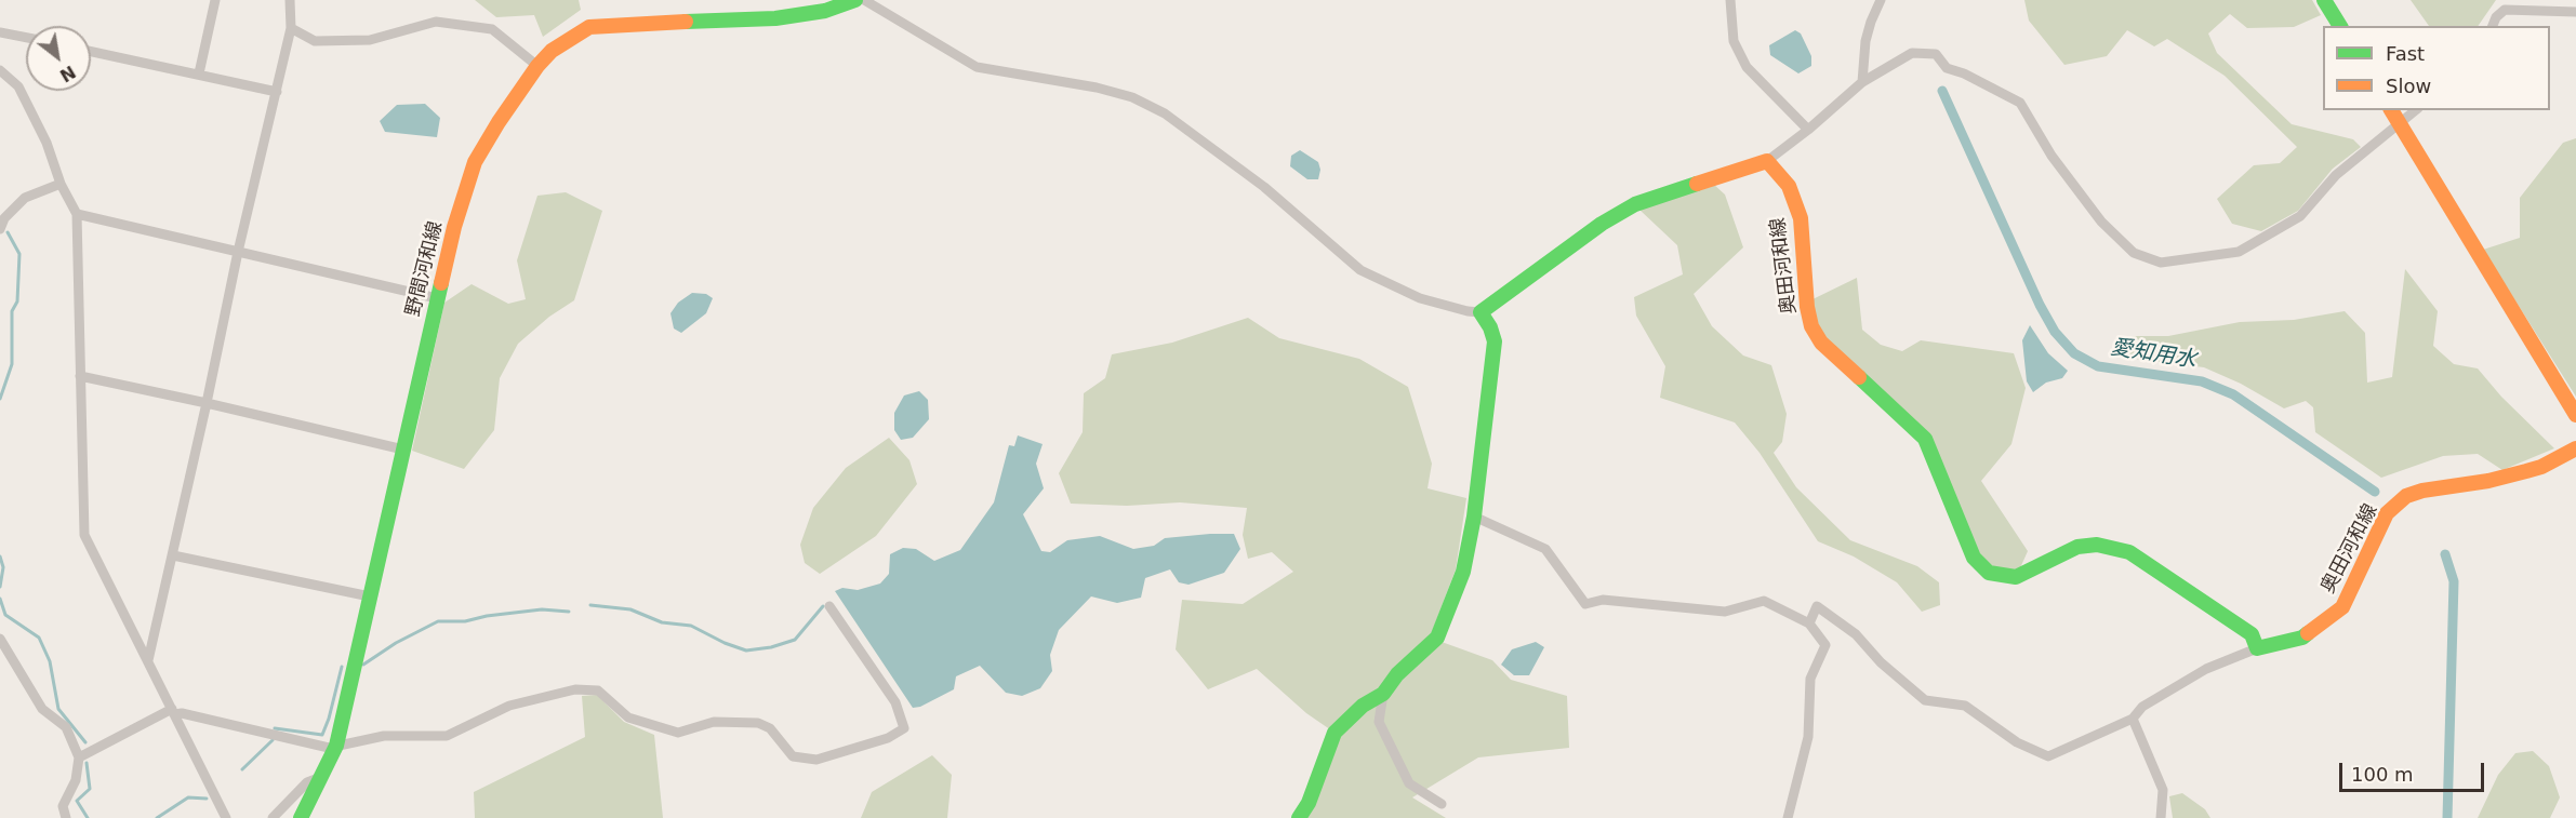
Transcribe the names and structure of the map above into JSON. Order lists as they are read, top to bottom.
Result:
{
  "streets": {
    "main road": ["奥田河和線", "野間河和線"]
  },
  "water": ["愛知用水"],
  "legend": ["Fast", "Slow"],
  "scale_bar": "100 m",
  "north": "bottom right"
}
